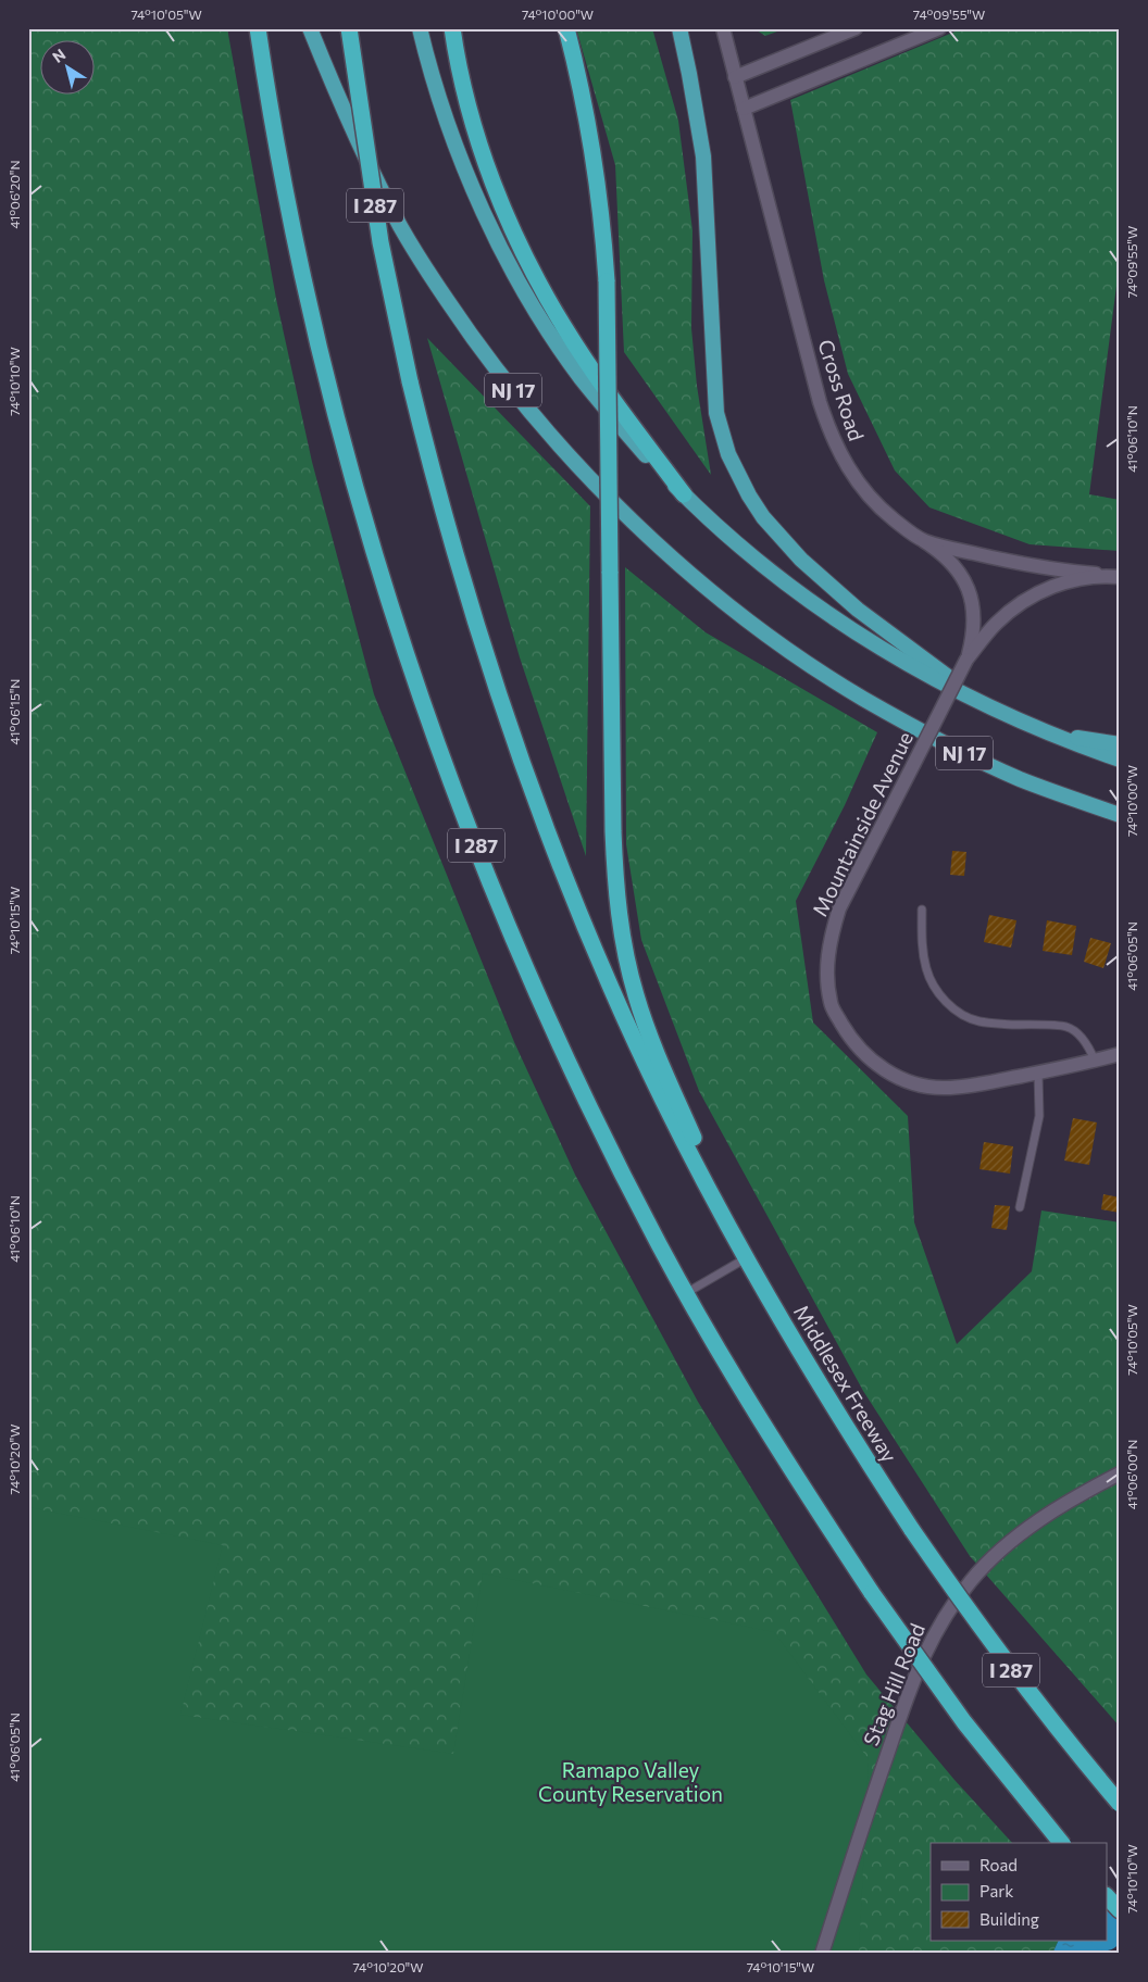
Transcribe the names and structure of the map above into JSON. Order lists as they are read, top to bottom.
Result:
{
  "streets": {
    "highway": ["I 287", "NJ 17", "Middlesex Freeway"],
    "street": ["Cross Road", "Mountainside Avenue", "Stag Hill Road"]
  },
  "crossings": [
    ["I 287", "Middlesex Freeway"],
    ["Cross Road", "Mountainside Avenue"]
  ],
  "parks": ["Ramapo Valley County Reservation"],
  "legend": ["Road", "Park", "Building"],
  "north": "top left",
  "coordinates": [
    "74°10'05\"W",
    "74°10'00\"W",
    "74°09'55\"W",
    "41°06'20\"N",
    "74°10'10\"W",
    "41°06'10\"N",
    "41°06'15\"N",
    "74°10'15\"W",
    "41°06'05\"N",
    "74°10'20\"W",
    "41°06'00\"N"
  ]
}
